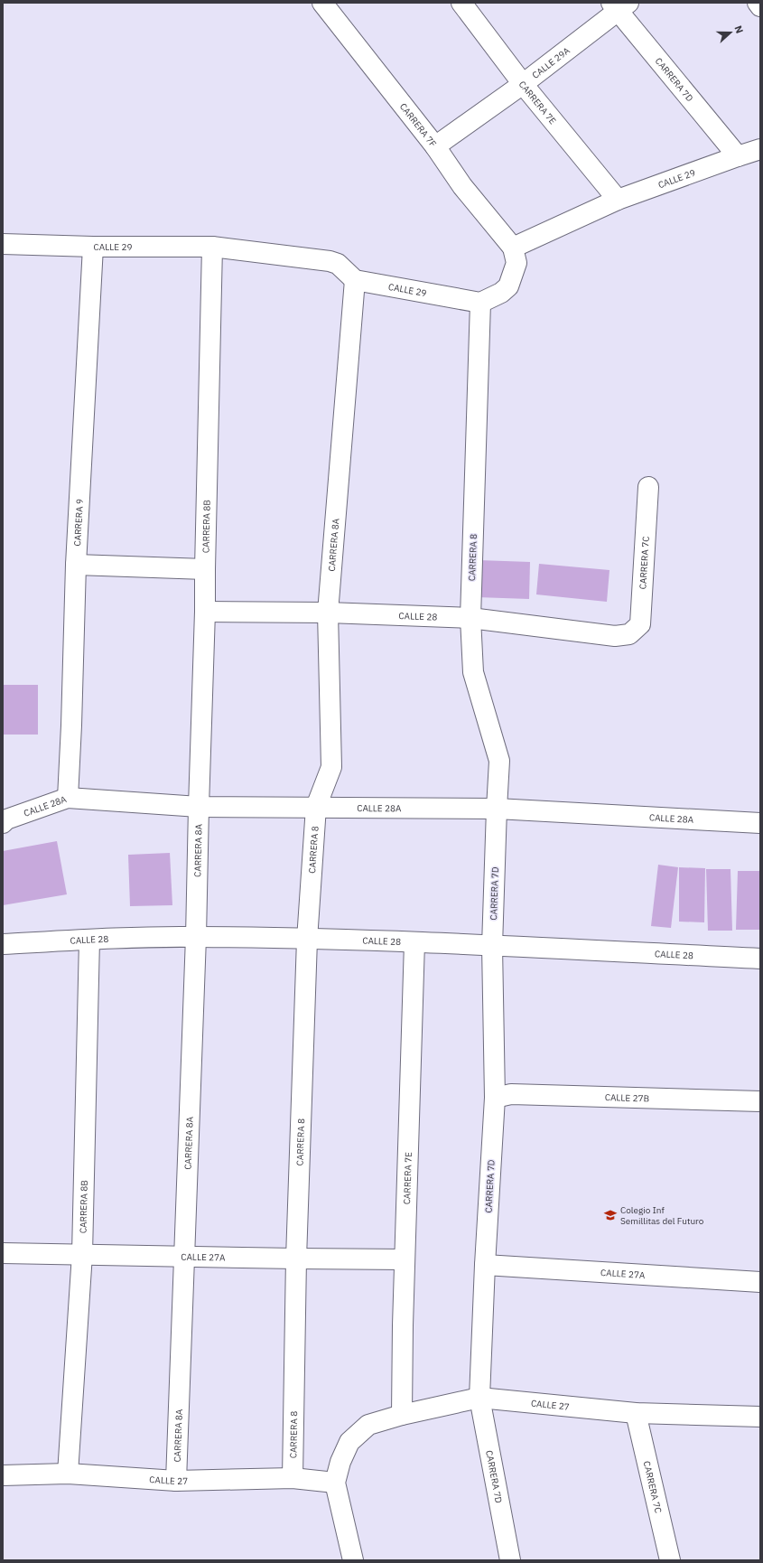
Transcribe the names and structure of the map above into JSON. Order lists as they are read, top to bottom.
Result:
{
  "streets": {
    "street": [
      "CALLE 29A",
      "CARRERA 7D",
      "CARRERA 7E",
      "CARRERA 7F",
      "CALLE 29",
      "CARRERA 9",
      "CARRERA 8B",
      "CARRERA 8A",
      "CARRERA 8",
      "CARRERA 7C",
      "CALLE 28",
      "CALLE 28A",
      "CALLE 27B",
      "CALLE 27A",
      "CALLE 27"
    ]
  },
  "crossings": [
    ["CALLE 29A", "CARRERA 7D"],
    ["CALLE 29A", "CARRERA 7E"],
    ["CALLE 29A", "CARRERA 7F"],
    ["CARRERA 7D", "CALLE 29"],
    ["CARRERA 7D", "CARRERA 8"],
    ["CARRERA 7D", "CALLE 28"],
    ["CARRERA 7D", "CALLE 28A"],
    ["CARRERA 7D", "CALLE 27B"],
    ["CARRERA 7D", "CALLE 27A"],
    ["CARRERA 7D", "CALLE 27"],
    ["CARRERA 7E", "CALLE 29"],
    ["CARRERA 7E", "CALLE 28"],
    ["CARRERA 7E", "CALLE 27A"],
    ["CARRERA 7E", "CALLE 27"],
    ["CARRERA 7F", "CALLE 29"],
    ["CALLE 29", "CARRERA 9"],
    ["CALLE 29", "CARRERA 8B"],
    ["CALLE 29", "CARRERA 8A"],
    ["CALLE 29", "CARRERA 8"],
    ["CARRERA 9", "CALLE 28A"],
    ["CARRERA 8B", "CARRERA 8A"],
    ["CARRERA 8B", "CALLE 28"],
    ["CARRERA 8B", "CALLE 28A"],
    ["CARRERA 8B", "CALLE 27A"],
    ["CARRERA 8B", "CALLE 27"],
    ["CARRERA 8A", "CARRERA 8"],
    ["CARRERA 8A", "CALLE 28"],
    ["CARRERA 8A", "CALLE 28A"],
    ["CARRERA 8A", "CALLE 27A"],
    ["CARRERA 8A", "CALLE 27"],
    ["CARRERA 8", "CALLE 28"],
    ["CARRERA 8", "CALLE 28A"],
    ["CARRERA 8", "CALLE 27A"],
    ["CARRERA 8", "CALLE 27"],
    ["CARRERA 7C", "CALLE 28"],
    ["CARRERA 7C", "CALLE 27"]
  ],
  "places": {
    "school or university": ["Colegio Inf Semillitas del Futuro"]
  },
  "north": "right"
}
